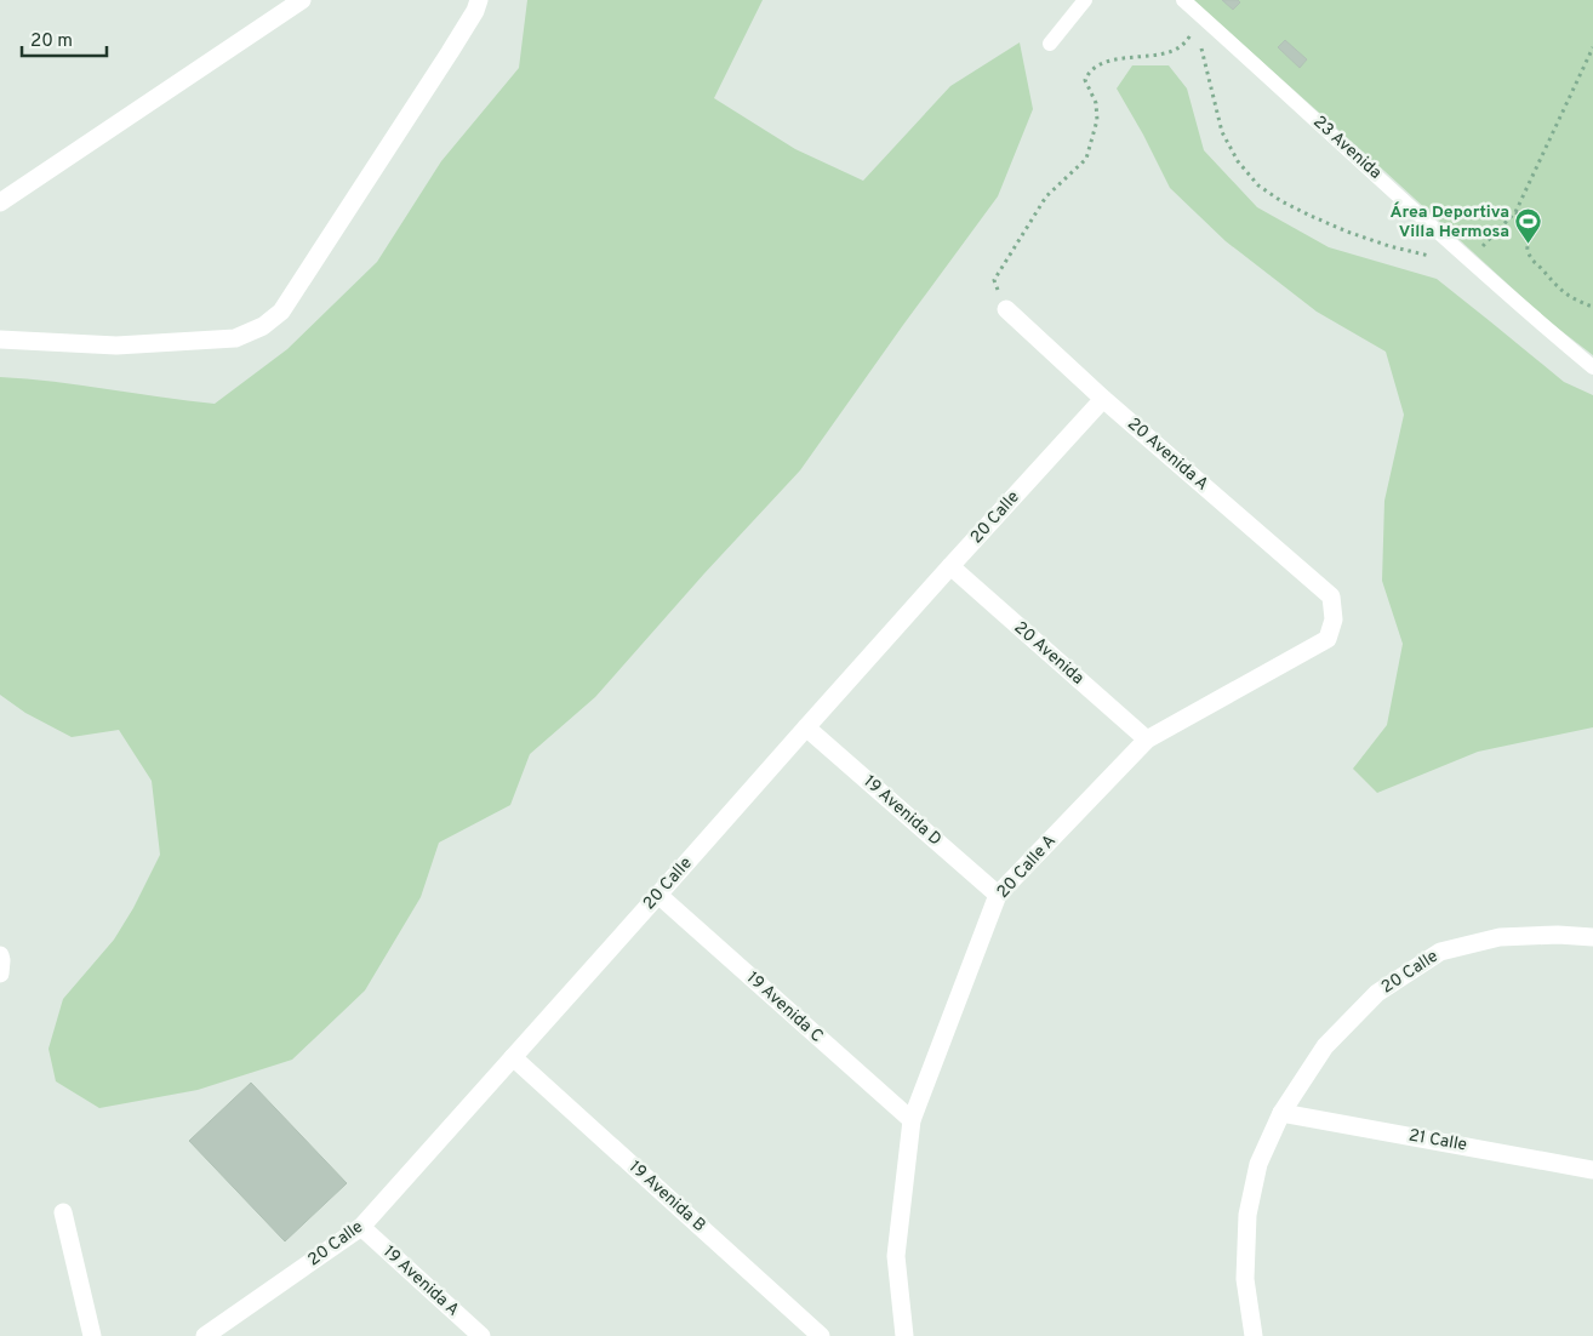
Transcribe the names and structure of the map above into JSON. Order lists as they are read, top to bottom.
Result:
{
  "streets": {
    "street": [
      "20 Avenida A",
      "20 Calle",
      "20 Avenida",
      "19 Avenida D",
      "20 Calle A",
      "19 Avenida C",
      "21 Calle",
      "19 Avenida B",
      "19 Avenida A"
    ],
    "lane": ["23 Avenida"]
  },
  "crossings": [
    ["20 Avenida A", "20 Calle"],
    ["20 Avenida A", "20 Calle A"],
    ["20 Calle", "20 Avenida"],
    ["20 Calle", "19 Avenida D"],
    ["20 Calle", "19 Avenida C"],
    ["20 Calle", "21 Calle"],
    ["20 Calle", "19 Avenida B"],
    ["20 Calle", "19 Avenida A"],
    ["20 Avenida", "20 Calle A"],
    ["19 Avenida D", "20 Calle A"],
    ["20 Calle A", "19 Avenida C"]
  ],
  "places": {
    "sports": ["Área Deportiva Villa Hermosa"]
  },
  "scale_bar": "20 m"
}
